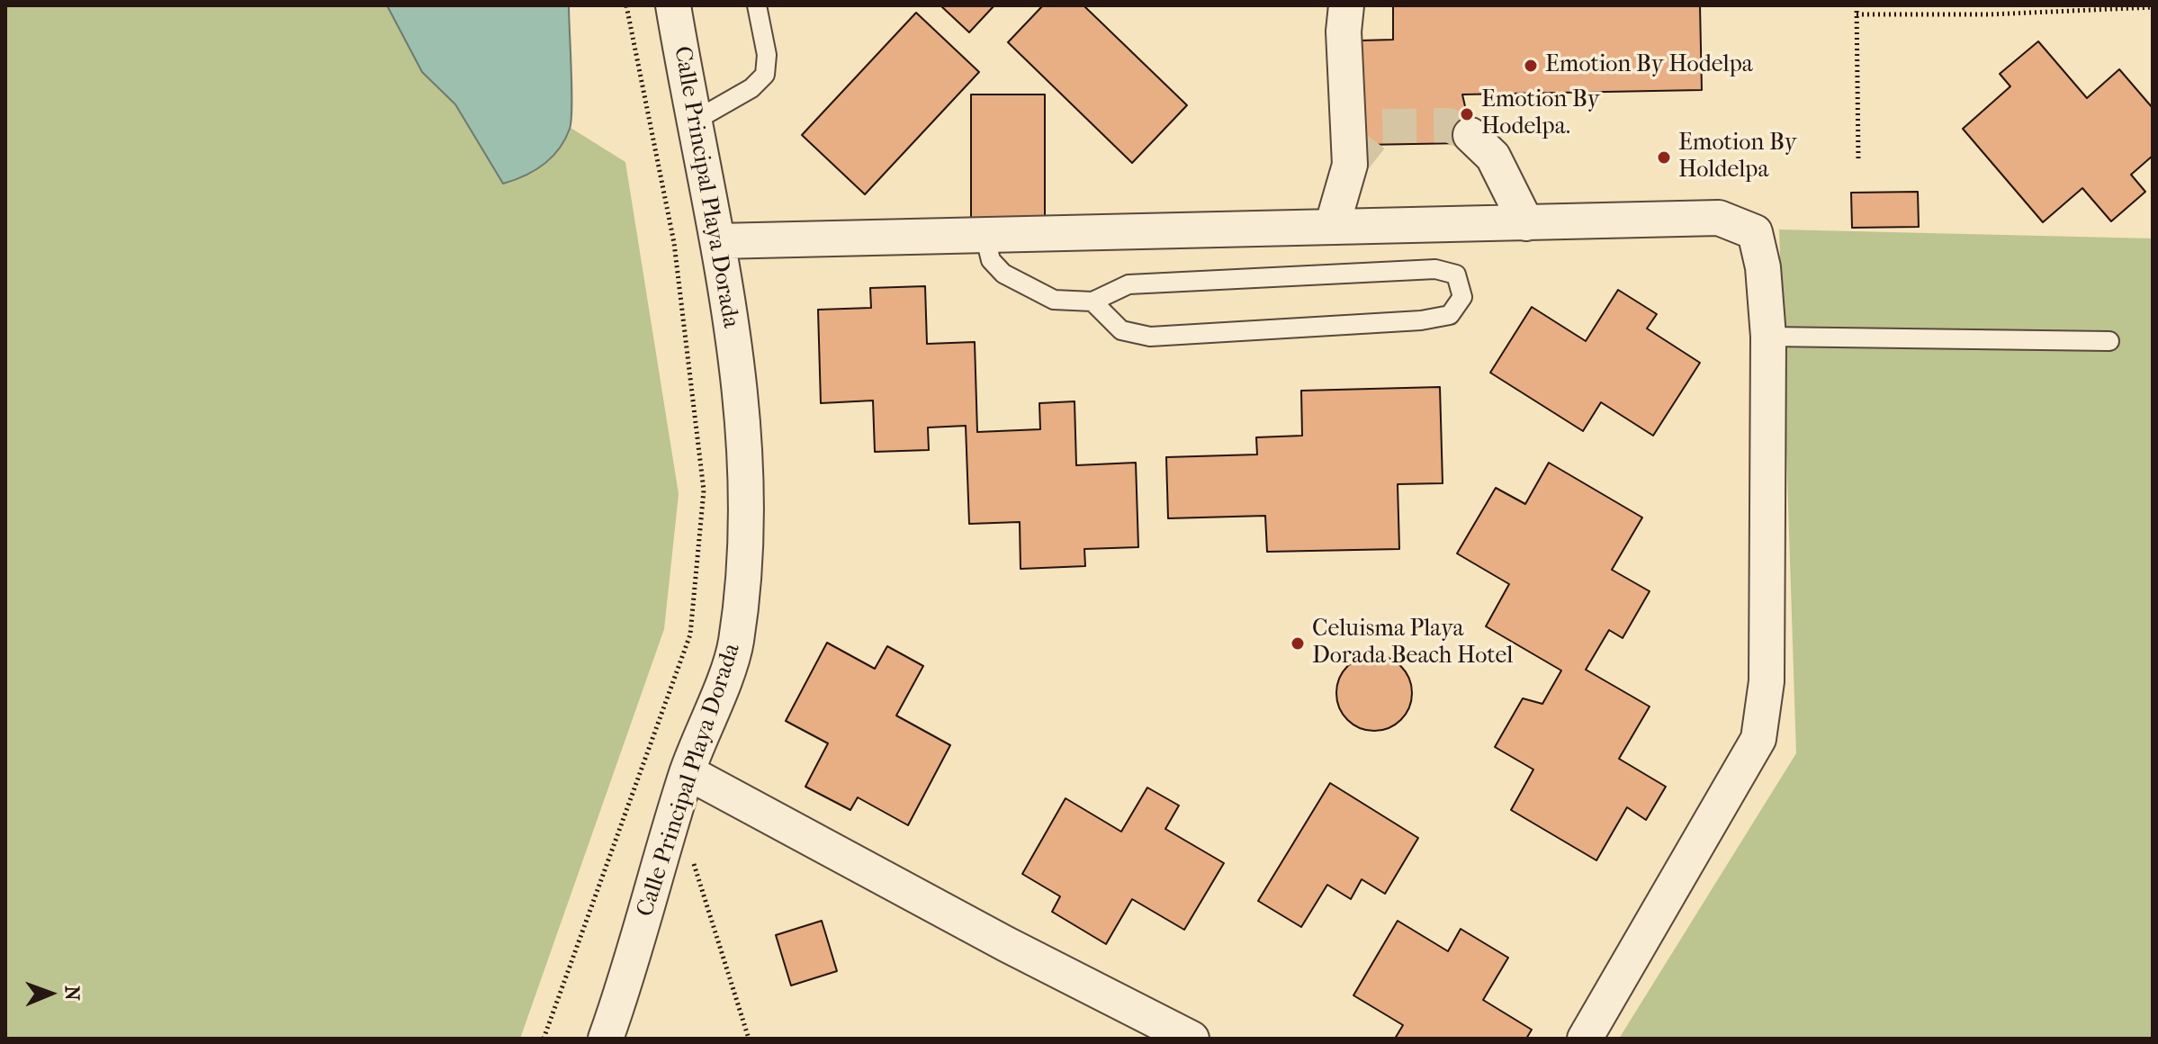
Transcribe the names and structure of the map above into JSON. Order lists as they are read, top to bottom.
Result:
{
  "streets": {
    "street": ["Calle Principal Playa Dorada"]
  },
  "places": [
    "Emotion By Hodelpa",
    "Emotion By Hodelpa.",
    "Emotion By Holdelpa",
    "Celuisma Playa Dorada Beach Hotel"
  ],
  "north": "right"
}
